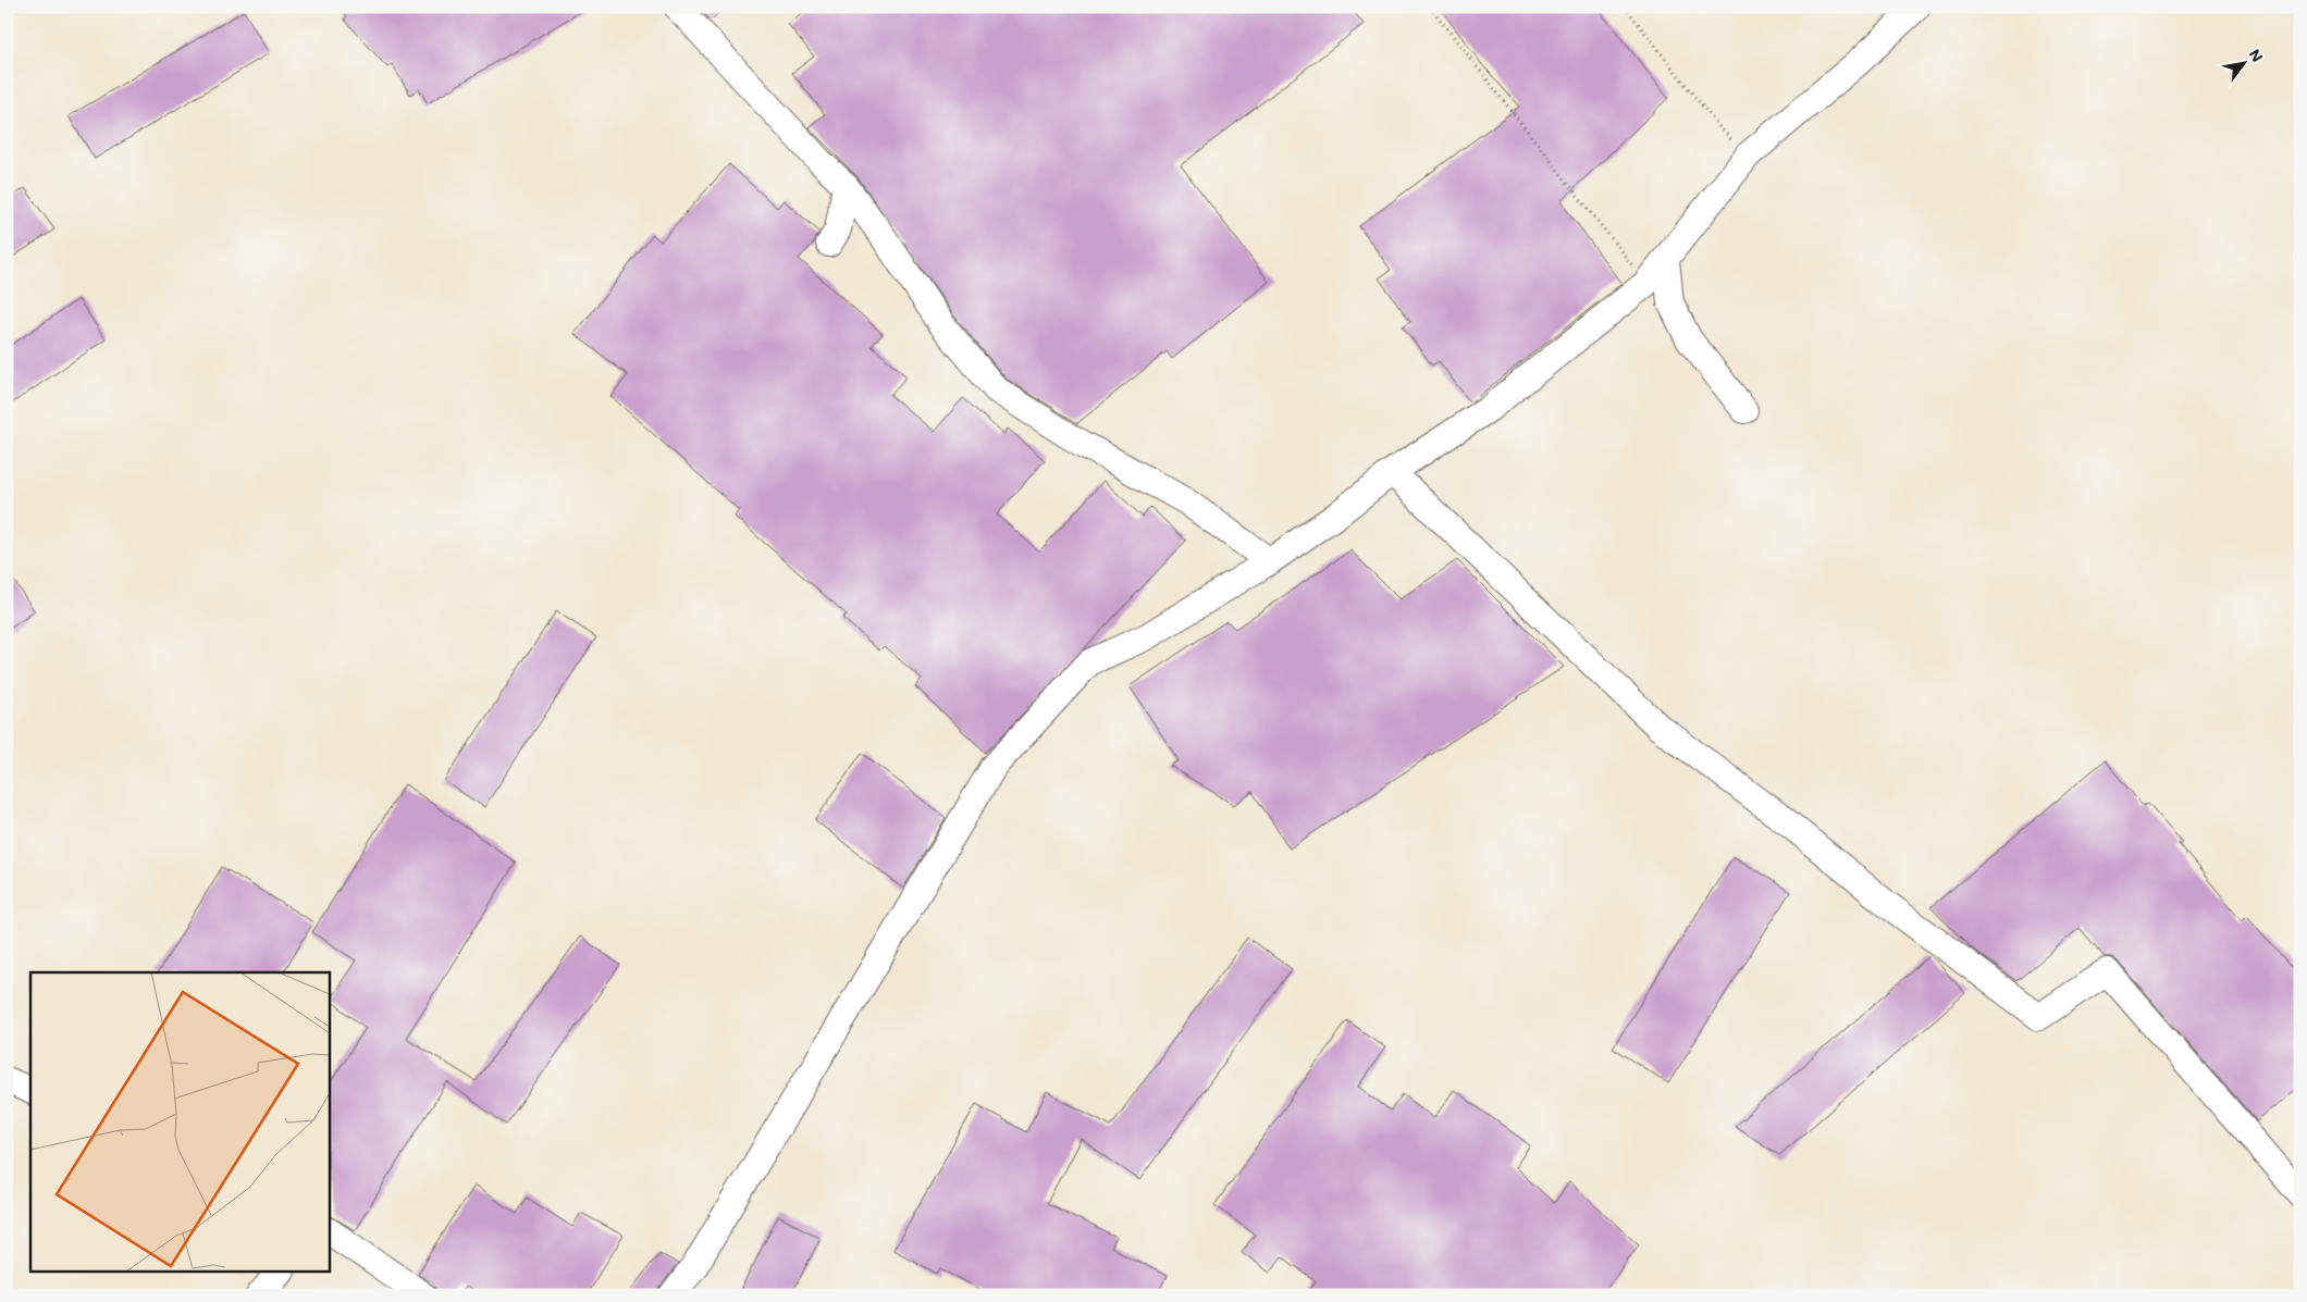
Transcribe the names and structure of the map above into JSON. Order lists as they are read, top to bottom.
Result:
{
  "north": "top right"
}
